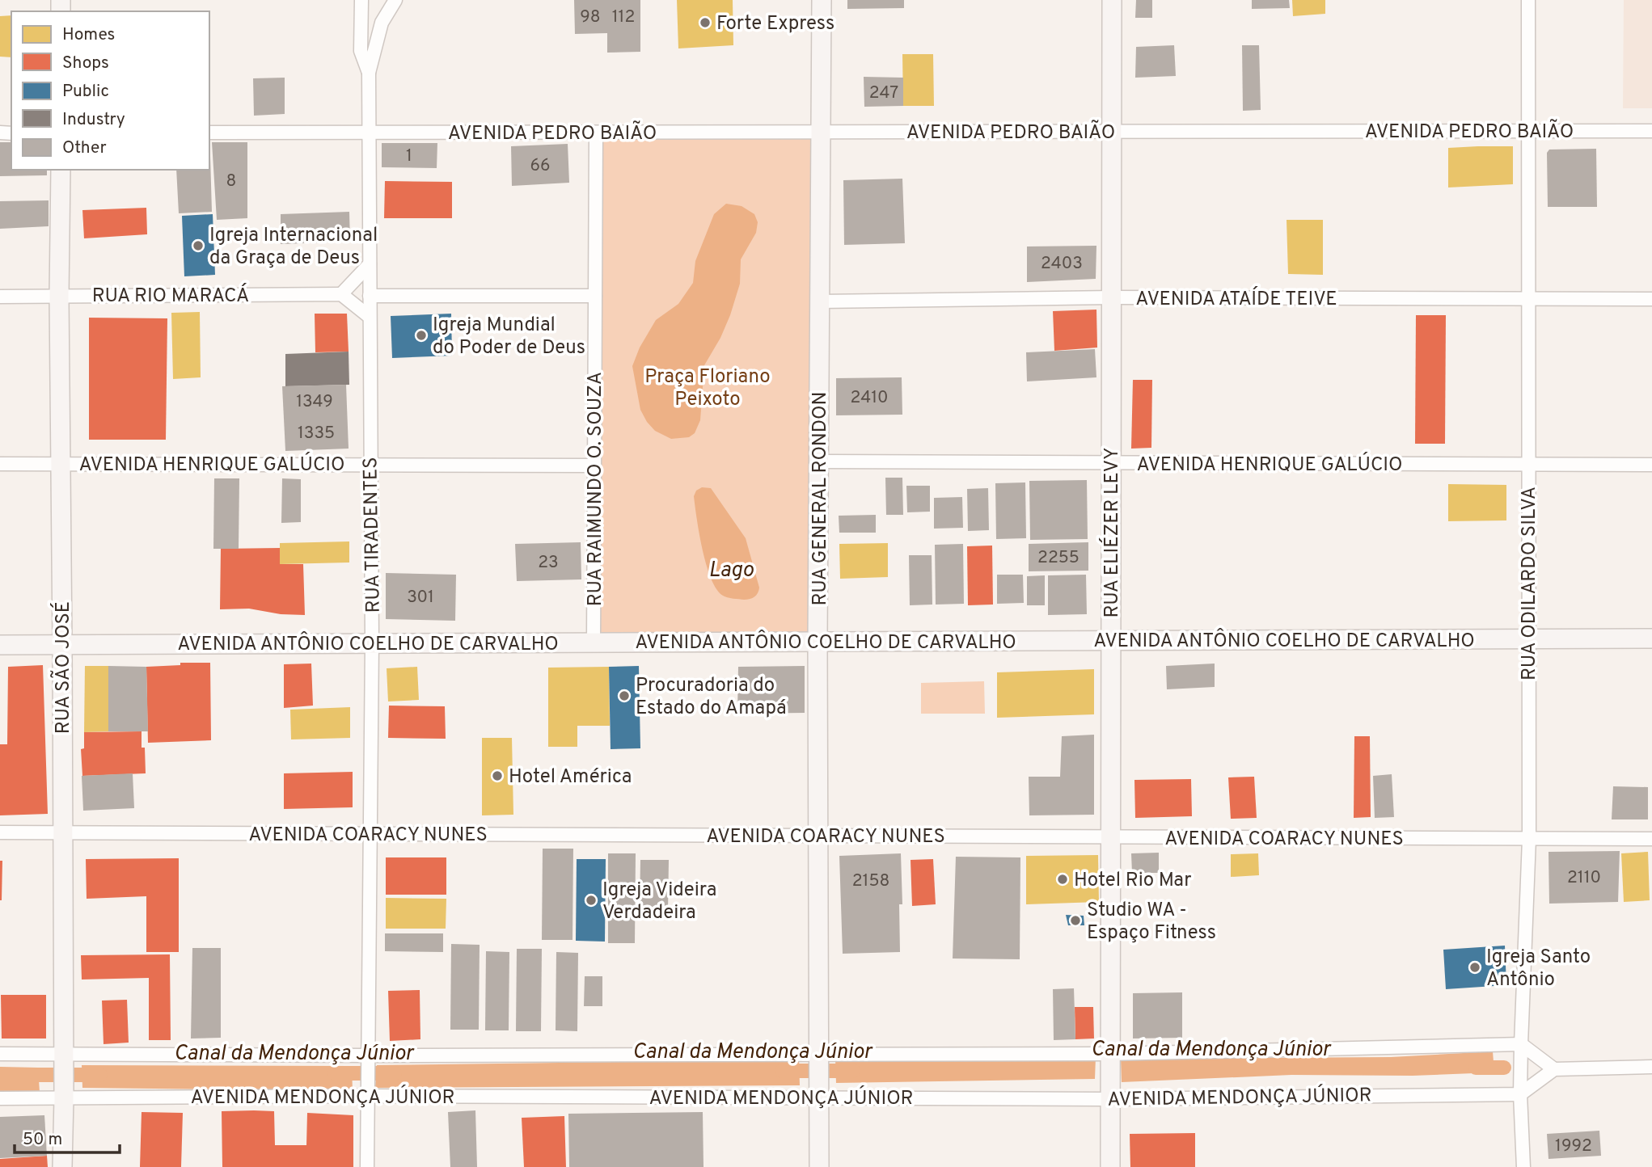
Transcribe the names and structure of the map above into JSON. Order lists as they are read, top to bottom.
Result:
{
  "streets": {
    "street": [
      "AVENIDA PEDRO BAIÃO",
      "RUA RIO MARACÁ",
      "AVENIDA ATAÍDE TEIVE",
      "AVENIDA HENRIQUE GALÚCIO",
      "RUA RAIMUNDO O. SOUZA",
      "RUA GENERAL RONDON",
      "RUA ELIÉZER LEVY",
      "RUA TIRADENTES",
      "RUA ODILARDO SILVA",
      "AVENIDA ANTÔNIO COELHO DE CARVALHO",
      "RUA SÃO JOSÉ",
      "AVENIDA COARACY NUNES",
      "AVENIDA MENDONÇA JÚNIOR"
    ]
  },
  "crossings": [
    ["AVENIDA PEDRO BAIÃO", "RUA RAIMUNDO O. SOUZA"],
    ["AVENIDA PEDRO BAIÃO", "RUA GENERAL RONDON"],
    ["AVENIDA PEDRO BAIÃO", "RUA ELIÉZER LEVY"],
    ["AVENIDA PEDRO BAIÃO", "RUA TIRADENTES"],
    ["AVENIDA PEDRO BAIÃO", "RUA ODILARDO SILVA"],
    ["RUA RIO MARACÁ", "RUA SÃO JOSÉ"],
    ["AVENIDA ATAÍDE TEIVE", "RUA GENERAL RONDON"],
    ["AVENIDA ATAÍDE TEIVE", "RUA ELIÉZER LEVY"],
    ["AVENIDA ATAÍDE TEIVE", "RUA ODILARDO SILVA"],
    ["AVENIDA HENRIQUE GALÚCIO", "RUA RAIMUNDO O. SOUZA"],
    ["AVENIDA HENRIQUE GALÚCIO", "RUA GENERAL RONDON"],
    ["AVENIDA HENRIQUE GALÚCIO", "RUA ELIÉZER LEVY"],
    ["AVENIDA HENRIQUE GALÚCIO", "RUA TIRADENTES"],
    ["AVENIDA HENRIQUE GALÚCIO", "RUA ODILARDO SILVA"],
    ["AVENIDA HENRIQUE GALÚCIO", "RUA SÃO JOSÉ"],
    ["RUA RAIMUNDO O. SOUZA", "AVENIDA ANTÔNIO COELHO DE CARVALHO"],
    ["RUA GENERAL RONDON", "AVENIDA ANTÔNIO COELHO DE CARVALHO"],
    ["RUA GENERAL RONDON", "AVENIDA COARACY NUNES"],
    ["RUA GENERAL RONDON", "AVENIDA MENDONÇA JÚNIOR"],
    ["RUA ELIÉZER LEVY", "AVENIDA ANTÔNIO COELHO DE CARVALHO"],
    ["RUA ELIÉZER LEVY", "AVENIDA COARACY NUNES"],
    ["RUA ELIÉZER LEVY", "AVENIDA MENDONÇA JÚNIOR"],
    ["RUA TIRADENTES", "AVENIDA ANTÔNIO COELHO DE CARVALHO"],
    ["RUA TIRADENTES", "AVENIDA COARACY NUNES"],
    ["RUA TIRADENTES", "AVENIDA MENDONÇA JÚNIOR"],
    ["RUA ODILARDO SILVA", "AVENIDA ANTÔNIO COELHO DE CARVALHO"],
    ["RUA ODILARDO SILVA", "AVENIDA COARACY NUNES"],
    ["RUA ODILARDO SILVA", "AVENIDA MENDONÇA JÚNIOR"],
    ["AVENIDA ANTÔNIO COELHO DE CARVALHO", "RUA SÃO JOSÉ"],
    ["RUA SÃO JOSÉ", "AVENIDA COARACY NUNES"],
    ["RUA SÃO JOSÉ", "AVENIDA MENDONÇA JÚNIOR"]
  ],
  "water": ["Lago", "Canal da Mendonça Júnior"],
  "parks": ["Praça Floriano Peixoto"],
  "places": [
    "Forte Express",
    "Igreja Internacional da Graça de Deus",
    "Igreja Mundial do Poder de Deus",
    "Procuradoria do Estado do Amapá",
    "Hotel América",
    "Hotel Rio Mar",
    "Igreja Videira Verdadeira",
    "Studio WA - Espaço Fitness",
    "Igreja Santo Antônio"
  ],
  "house_numbers": [
    "98",
    "112",
    "247",
    "1",
    "66",
    "8",
    "2403",
    "2410",
    "1349",
    "1335",
    "2255",
    "23",
    "301",
    "2110",
    "2158",
    "1992"
  ],
  "legend": [
    "Homes",
    "Shops",
    "Public",
    "Industry",
    "Other"
  ],
  "scale_bar": "50 m"
}
